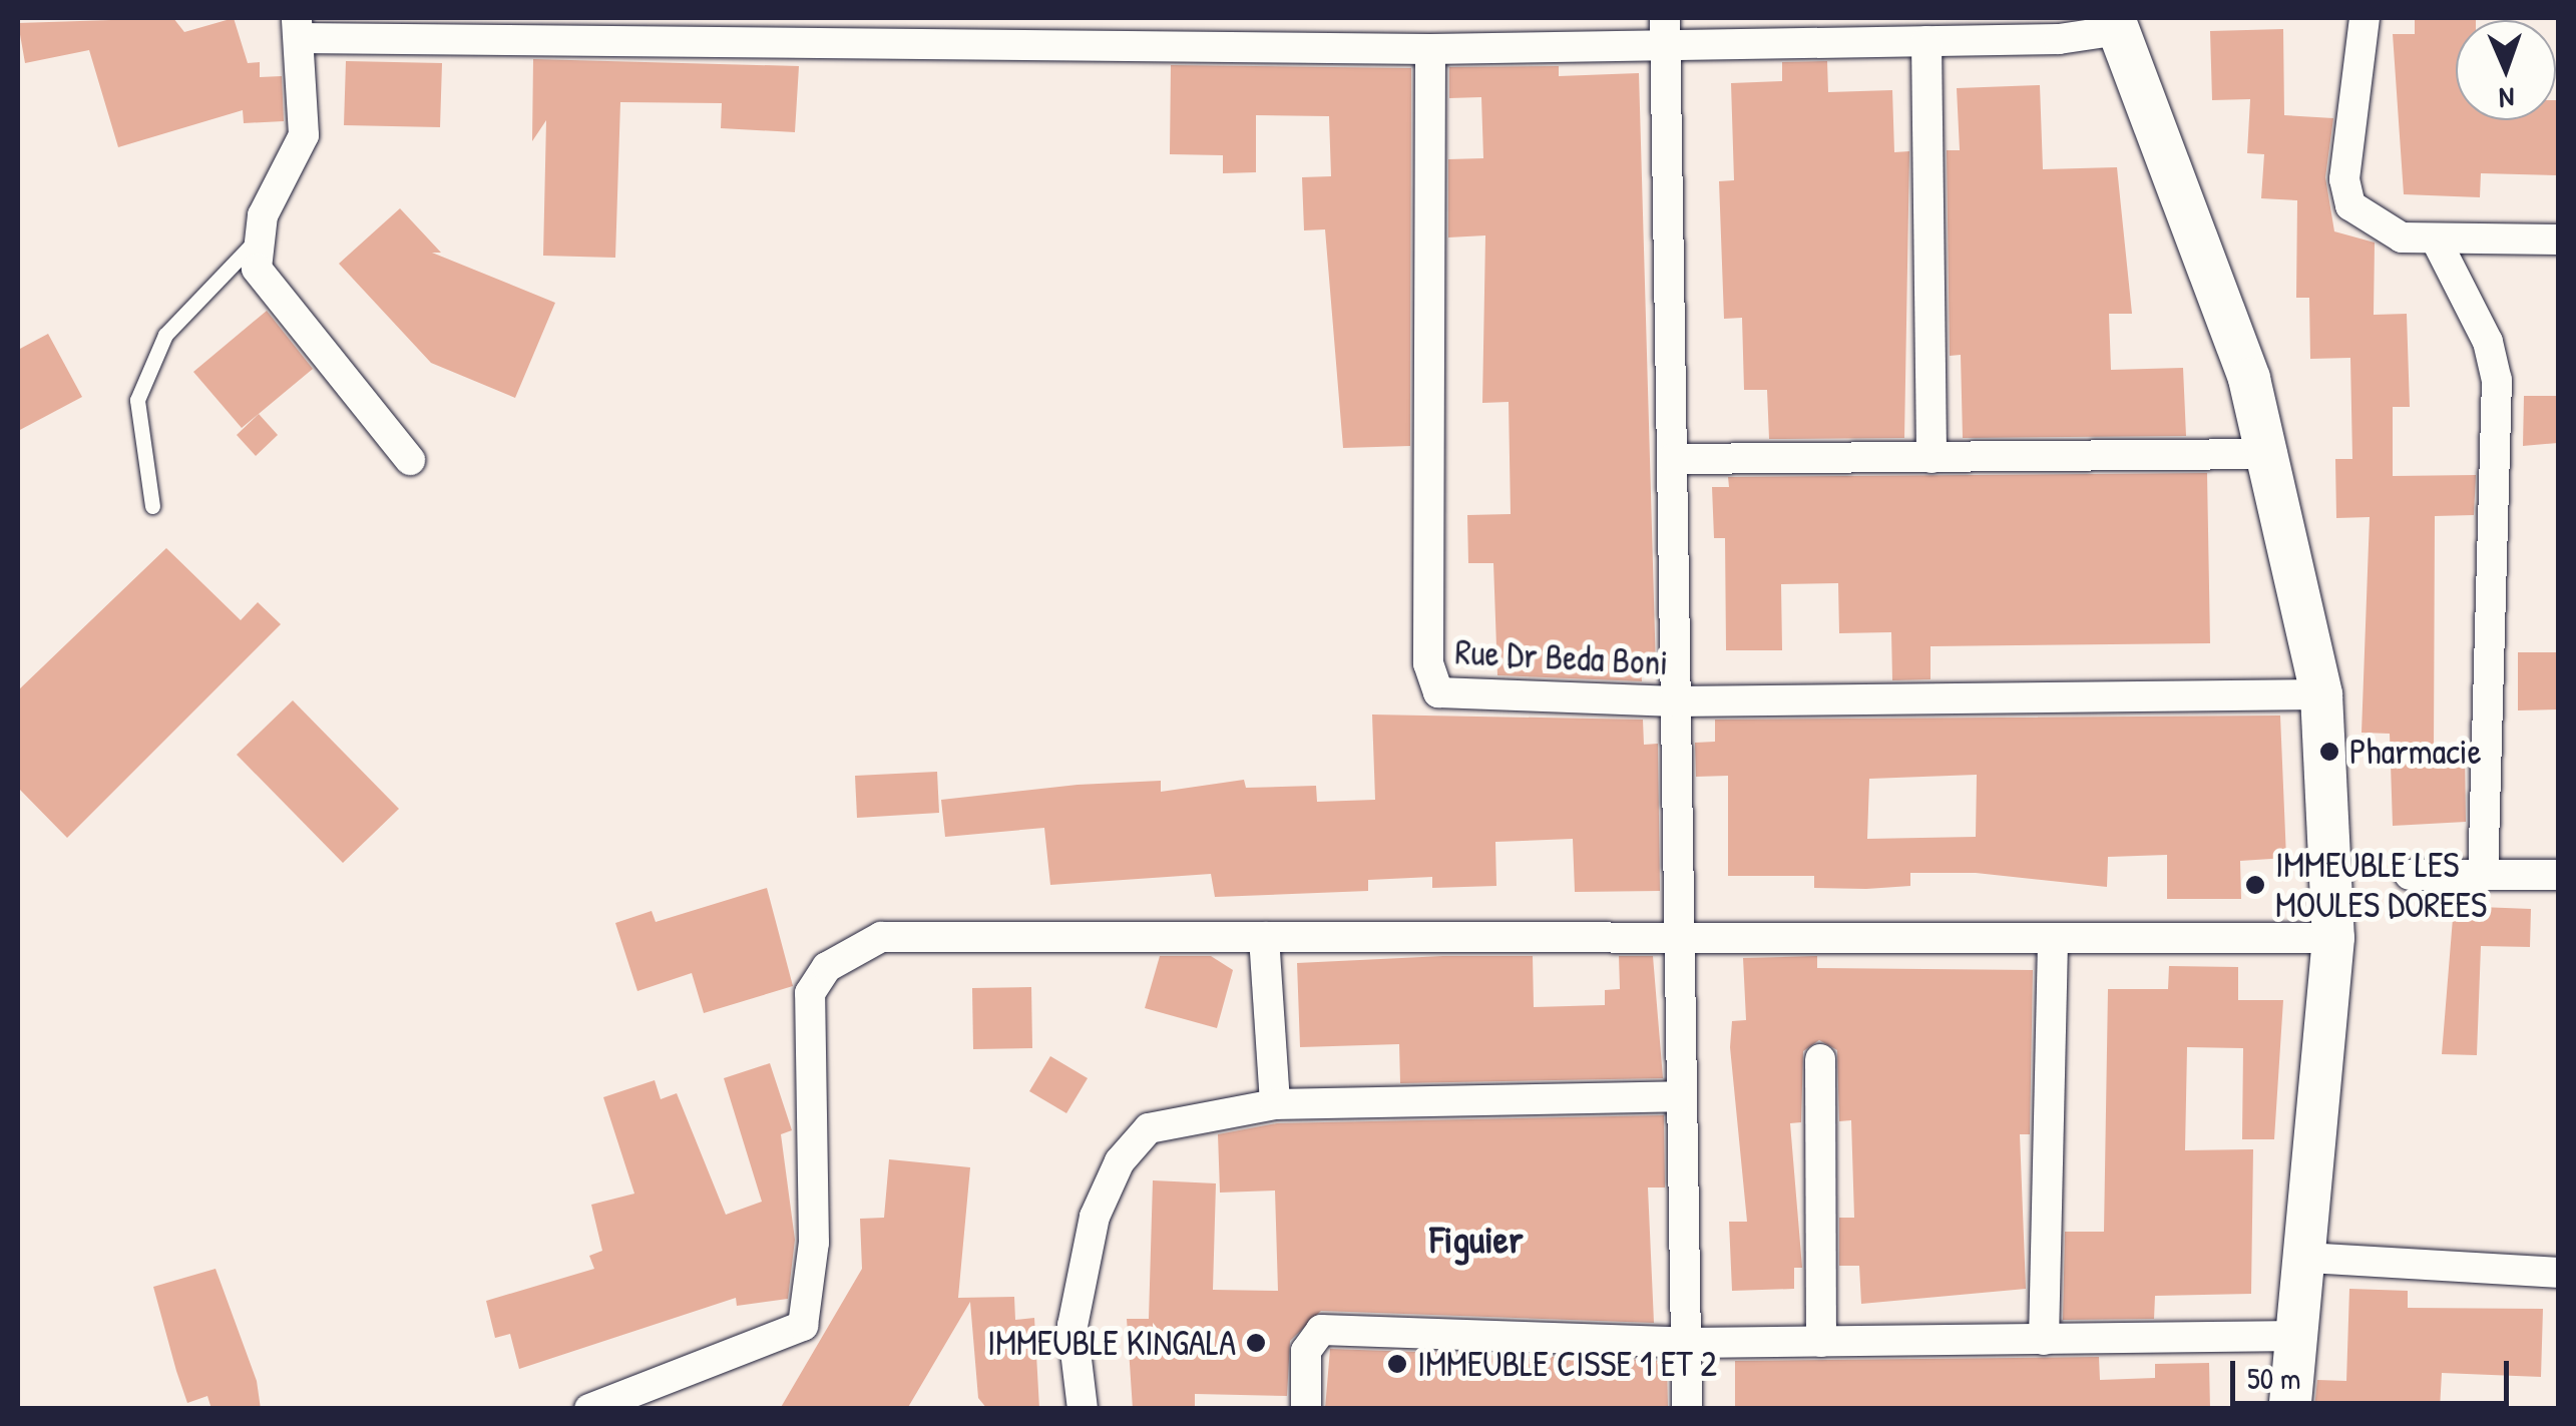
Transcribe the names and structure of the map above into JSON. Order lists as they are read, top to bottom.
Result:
{
  "streets": {
    "street": ["Rue Dr Beda Boni"]
  },
  "districts": ["Figuier"],
  "places": [
    "Pharmacie",
    "IMMEUBLE LES MOULES DOREES",
    "IMMEUBLE KINGALA",
    "IMMEUBLE CISSE 1 ET 2"
  ],
  "scale_bar": "50 m",
  "north": "bottom"
}
